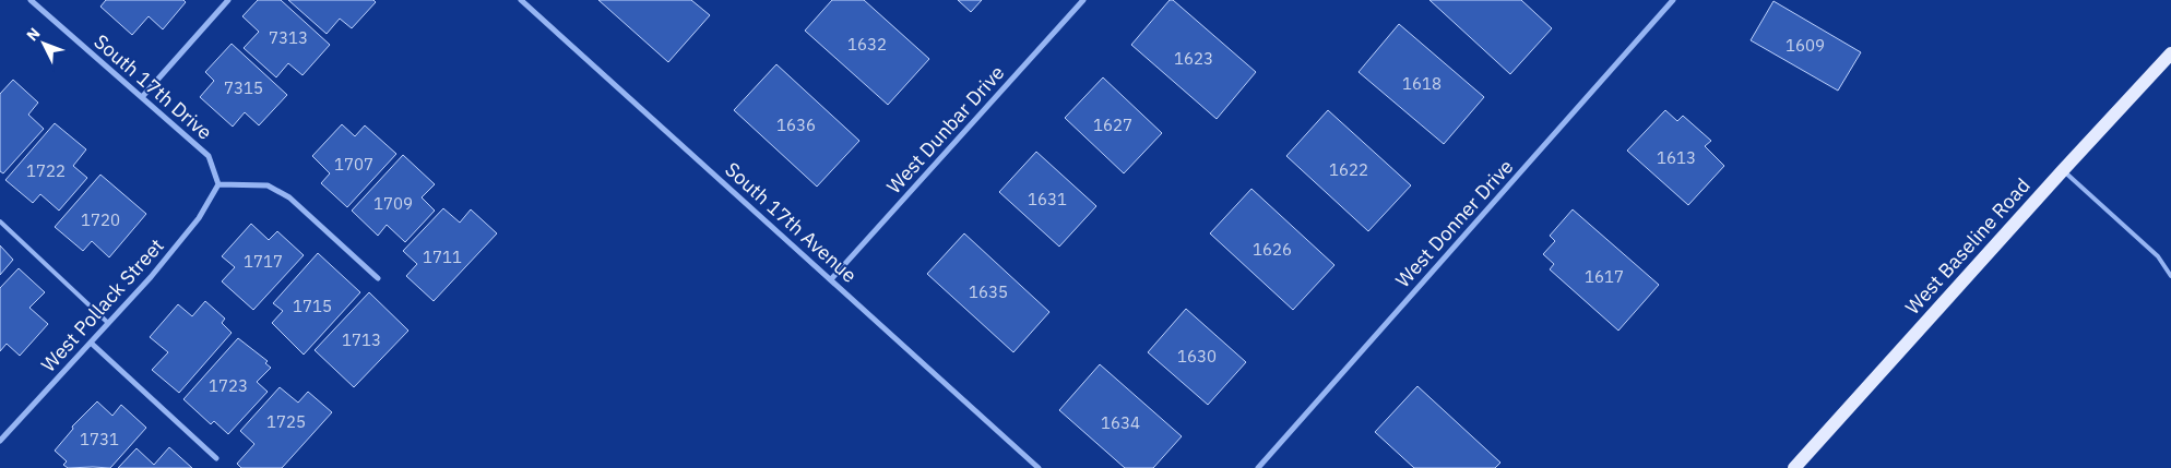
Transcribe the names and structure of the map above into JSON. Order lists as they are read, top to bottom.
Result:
{
  "streets": {
    "main road": ["West Baseline Road"],
    "street": [
      "South 17th Drive",
      "West Dunbar Drive",
      "South 17th Avenue",
      "West Donner Drive",
      "West Pollack Street"
    ]
  },
  "crossings": [
    ["South 17th Drive", "West Pollack Street"],
    ["West Dunbar Drive", "South 17th Avenue"]
  ],
  "house_numbers": [
    "7313",
    "1632",
    "1609",
    "1623",
    "1618",
    "7315",
    "1636",
    "1627",
    "1613",
    "1707",
    "1622",
    "1722",
    "1631",
    "1709",
    "1720",
    "1626",
    "1711",
    "1717",
    "1617",
    "1635",
    "1715",
    "1713",
    "1630",
    "1723",
    "1725",
    "1634",
    "1731"
  ],
  "north": "top left"
}
